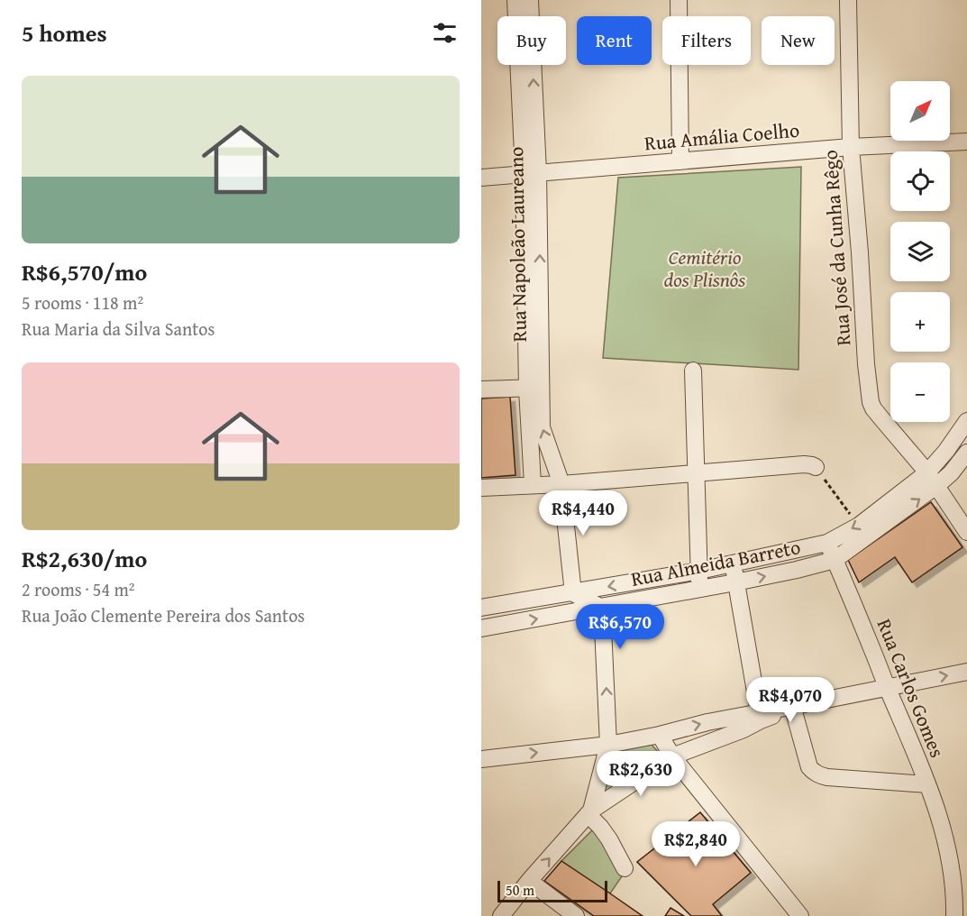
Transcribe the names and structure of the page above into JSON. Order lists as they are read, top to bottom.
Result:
{
  "streets": {
    "street": [
      "Rua Amália Coelho",
      "Rua Napoleão Laureano",
      "Rua José da Cunha Rêgo",
      "Rua Almeida Barreto",
      "Rua Carlos Gomes"
    ]
  },
  "crossings": [
    ["Rua Amália Coelho", "Rua Napoleão Laureano"],
    ["Rua Amália Coelho", "Rua José da Cunha Rêgo"],
    ["Rua Napoleão Laureano", "Rua Almeida Barreto"],
    ["Rua José da Cunha Rêgo", "Rua Almeida Barreto"],
    ["Rua Almeida Barreto", "Rua Carlos Gomes"]
  ],
  "parks": ["Cemitério dos Plisnôs"],
  "scale_bar": "50 m",
  "north": "top right",
  "page": {
    "heading": "5 homes",
    "chip": [
      "Buy",
      "Rent",
      "Filters",
      "New"
    ],
    "list": [
      {
        "name": "R$6,570/mo",
        "note": "5 rooms · 118 m² · Rua Maria da Silva Santos"
      },
      {
        "name": "R$2,630/mo",
        "note": "2 rooms · 54 m² · Rua João Clemente Pereira dos Santos"
      }
    ],
    "map_buttons": ["+", "−"],
    "price": [
      "R$4,440",
      "R$6,570",
      "R$4,070",
      "R$2,630",
      "R$2,840"
    ],
    "scale": "50 m"
  }
}
